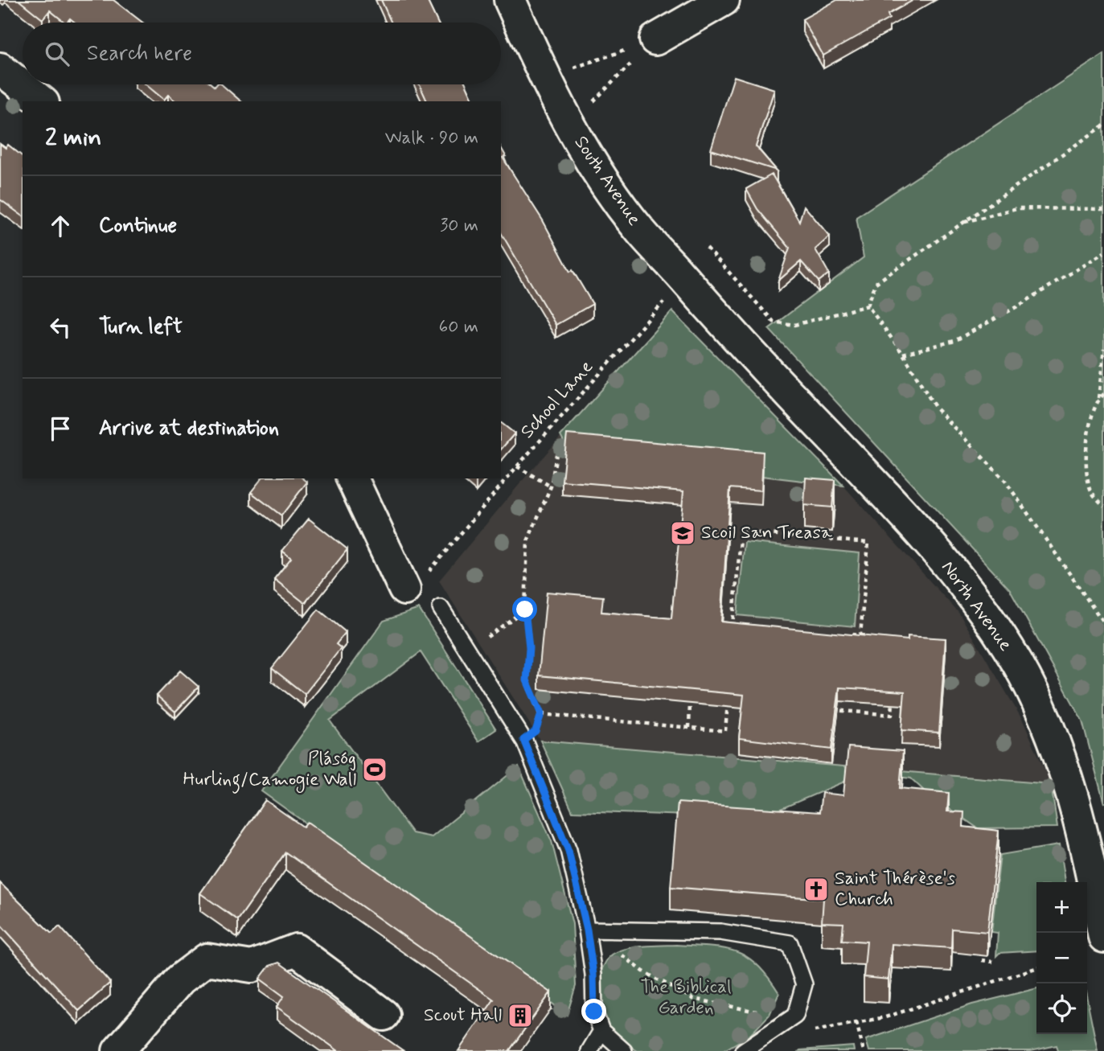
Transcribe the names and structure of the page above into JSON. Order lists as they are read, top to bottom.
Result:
{
  "streets": {
    "street": ["South Avenue", "North Avenue"],
    "path": ["School Lane"]
  },
  "crossings": [
    ["South Avenue", "North Avenue"]
  ],
  "parks": ["The Biblical Garden"],
  "places": {
    "school or university": ["Scoil San Treasa"],
    "sports": ["Plásóg Hurling/Camogie Wall"],
    "church": ["Saint Thérèse's Church"],
    "building": ["Scout Hall"]
  },
  "page": {
    "search": "Search here",
    "heading": ["2 min", "Walk · 90 m"],
    "list": [
      ["Continue", "30 m"],
      ["Turn left", "60 m"],
      "Arrive at destination"
    ],
    "map_buttons": ["+", "−"]
  }
}
